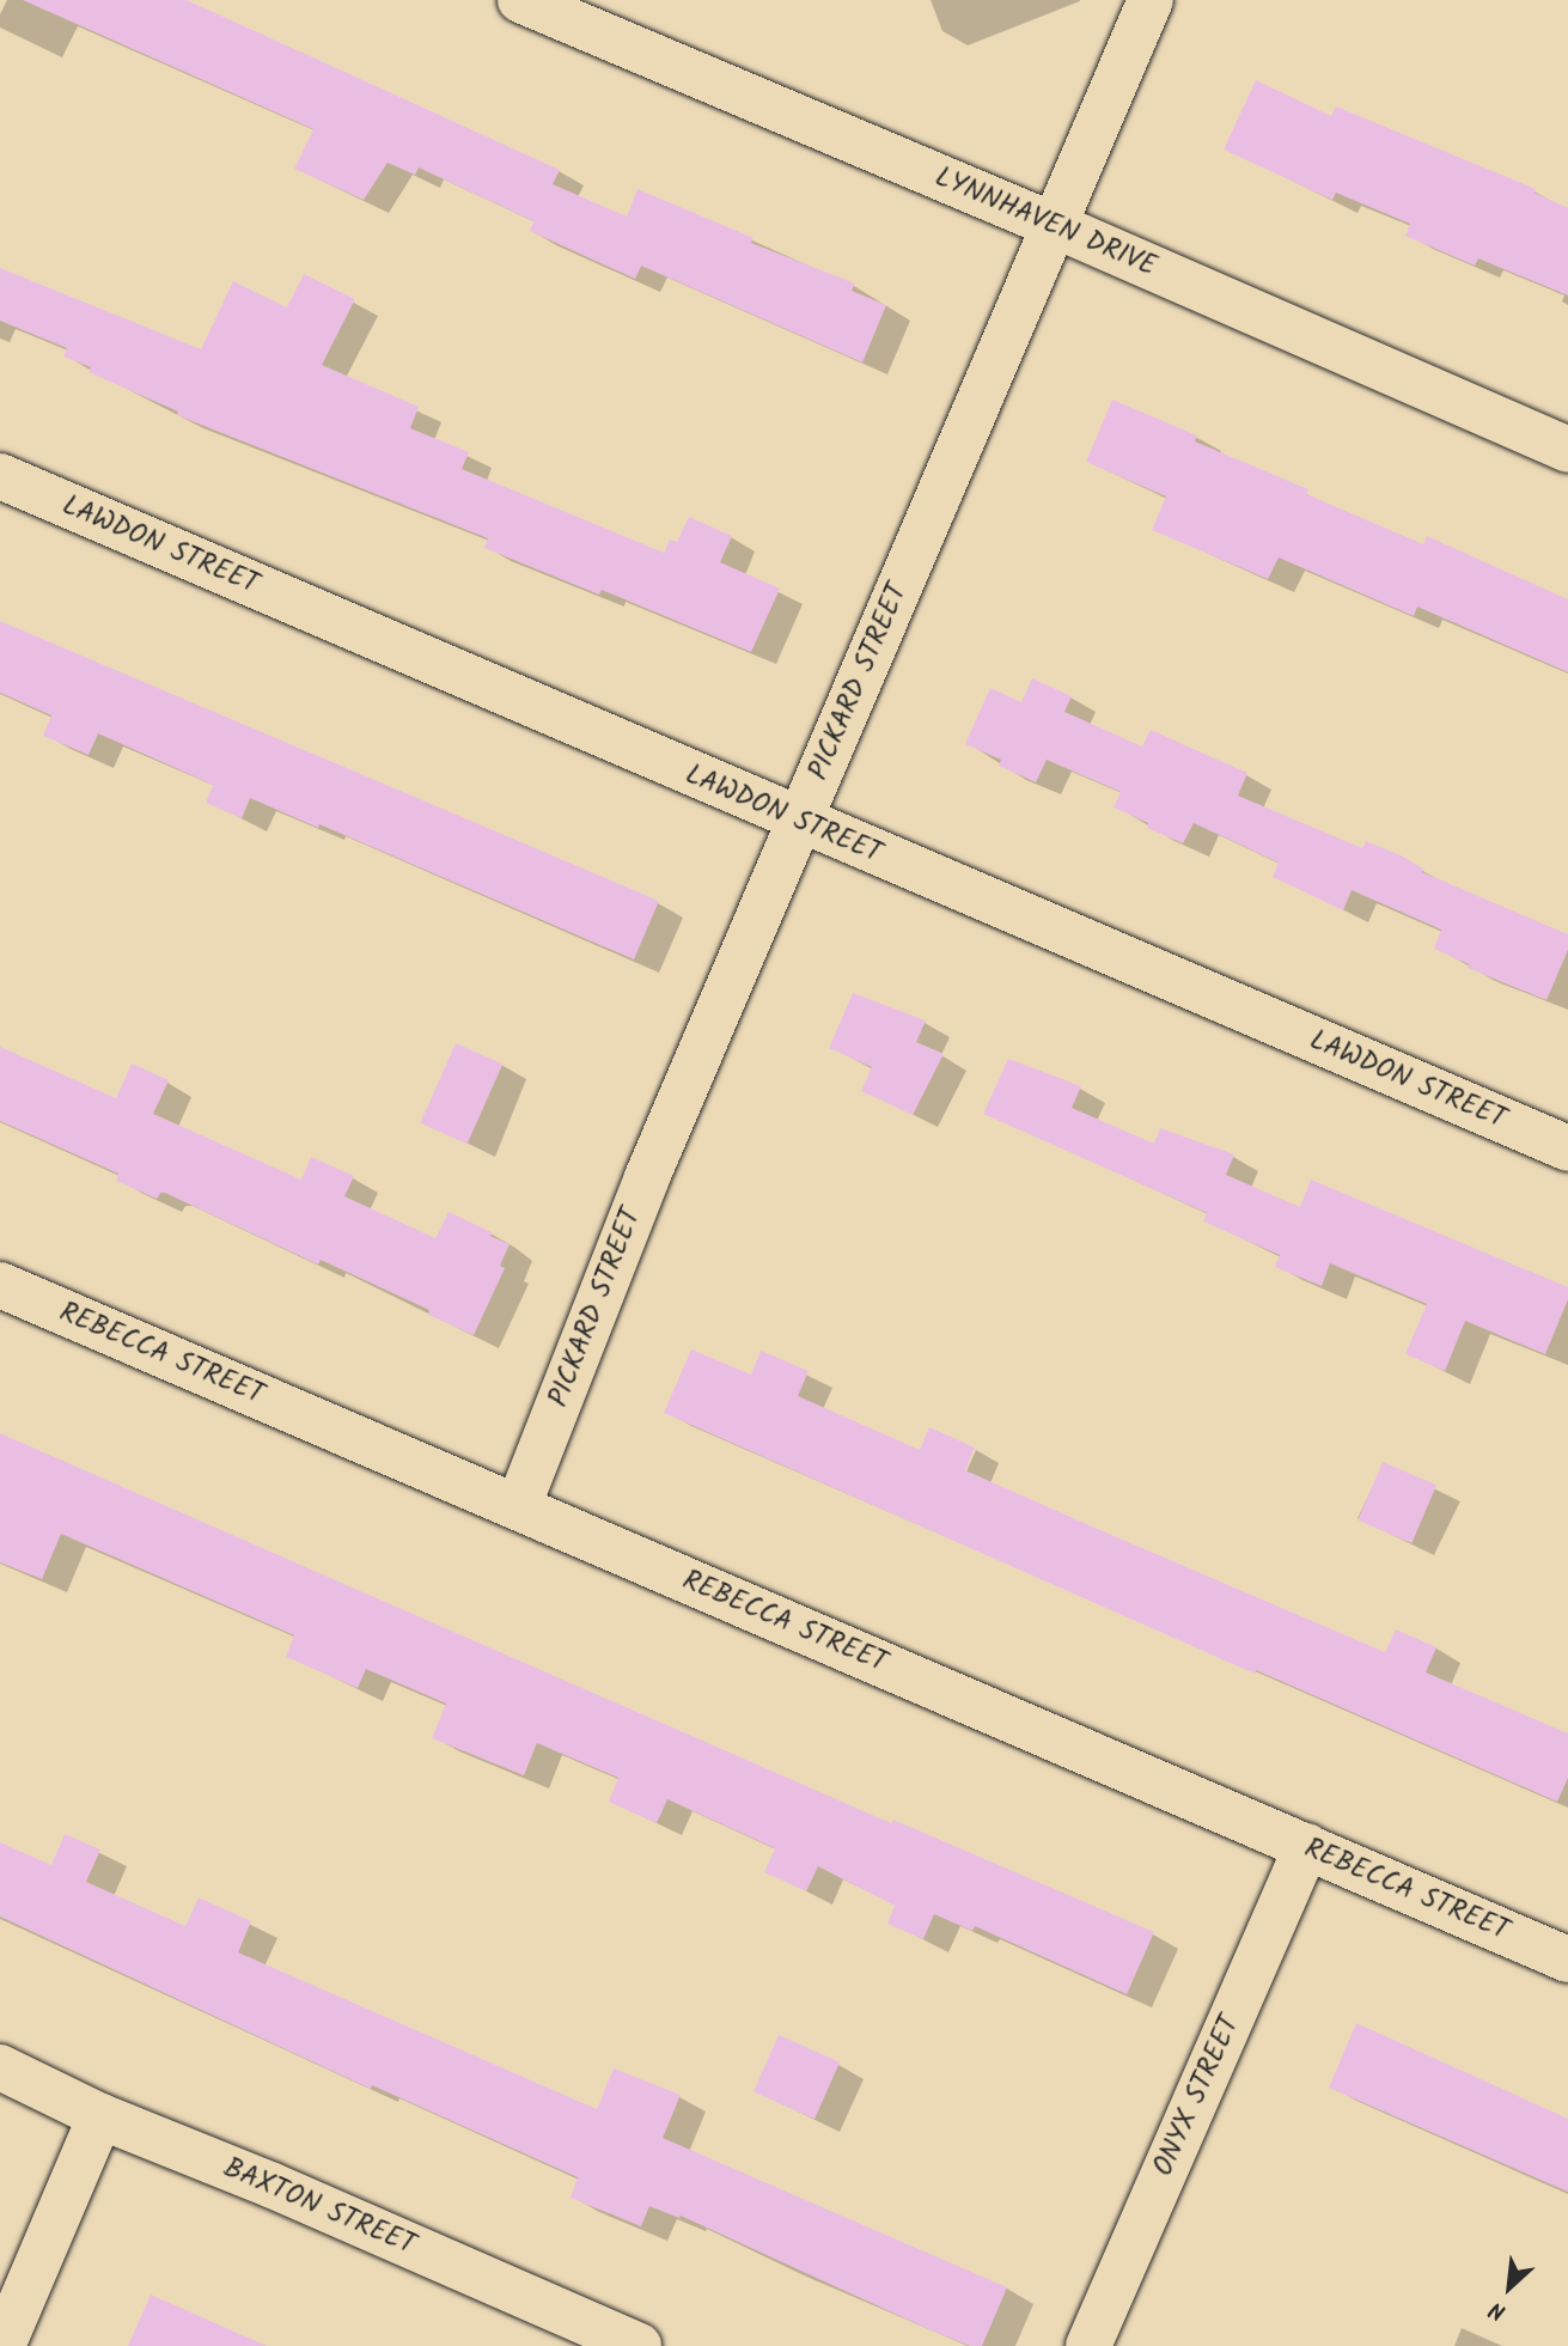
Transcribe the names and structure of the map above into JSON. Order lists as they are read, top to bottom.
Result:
{
  "streets": {
    "street": [
      "LYNNHAVEN DRIVE",
      "LAWDON STREET",
      "PICKARD STREET",
      "REBECCA STREET",
      "ONYX STREET",
      "BAXTON STREET"
    ]
  },
  "crossings": [
    ["LYNNHAVEN DRIVE", "PICKARD STREET"],
    ["LAWDON STREET", "PICKARD STREET"],
    ["PICKARD STREET", "REBECCA STREET"],
    ["REBECCA STREET", "ONYX STREET"]
  ],
  "north": "bottom left"
}
